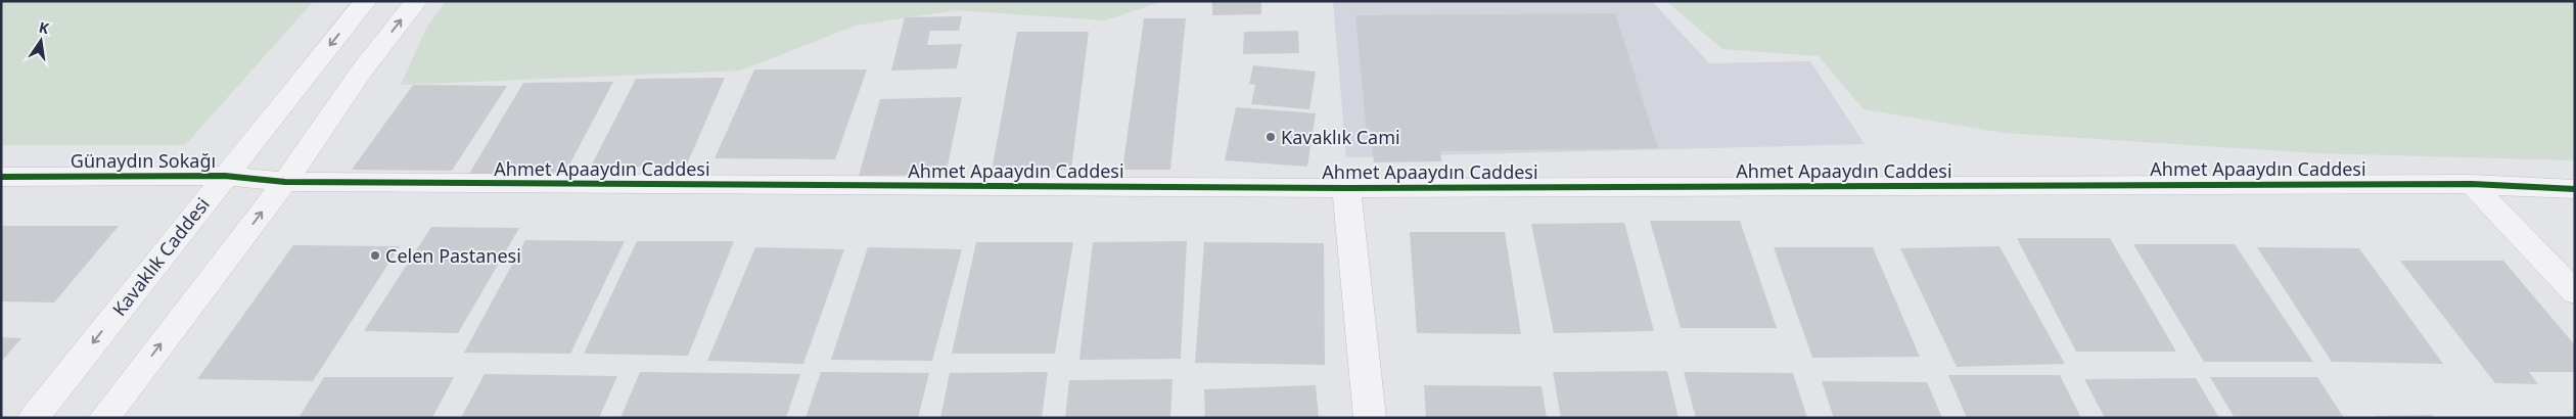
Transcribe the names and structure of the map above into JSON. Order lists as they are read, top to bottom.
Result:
{
  "streets": {
    "street": ["Günaydın Sokağı", "Ahmet Apaaydın Caddesi", "Kavaklık Caddesi"]
  },
  "crossings": [
    ["Günaydın Sokağı", "Ahmet Apaaydın Caddesi"],
    ["Günaydın Sokağı", "Kavaklık Caddesi"]
  ],
  "places": ["Kavaklık Cami", "Celen Pastanesi"],
  "north": "top"
}
